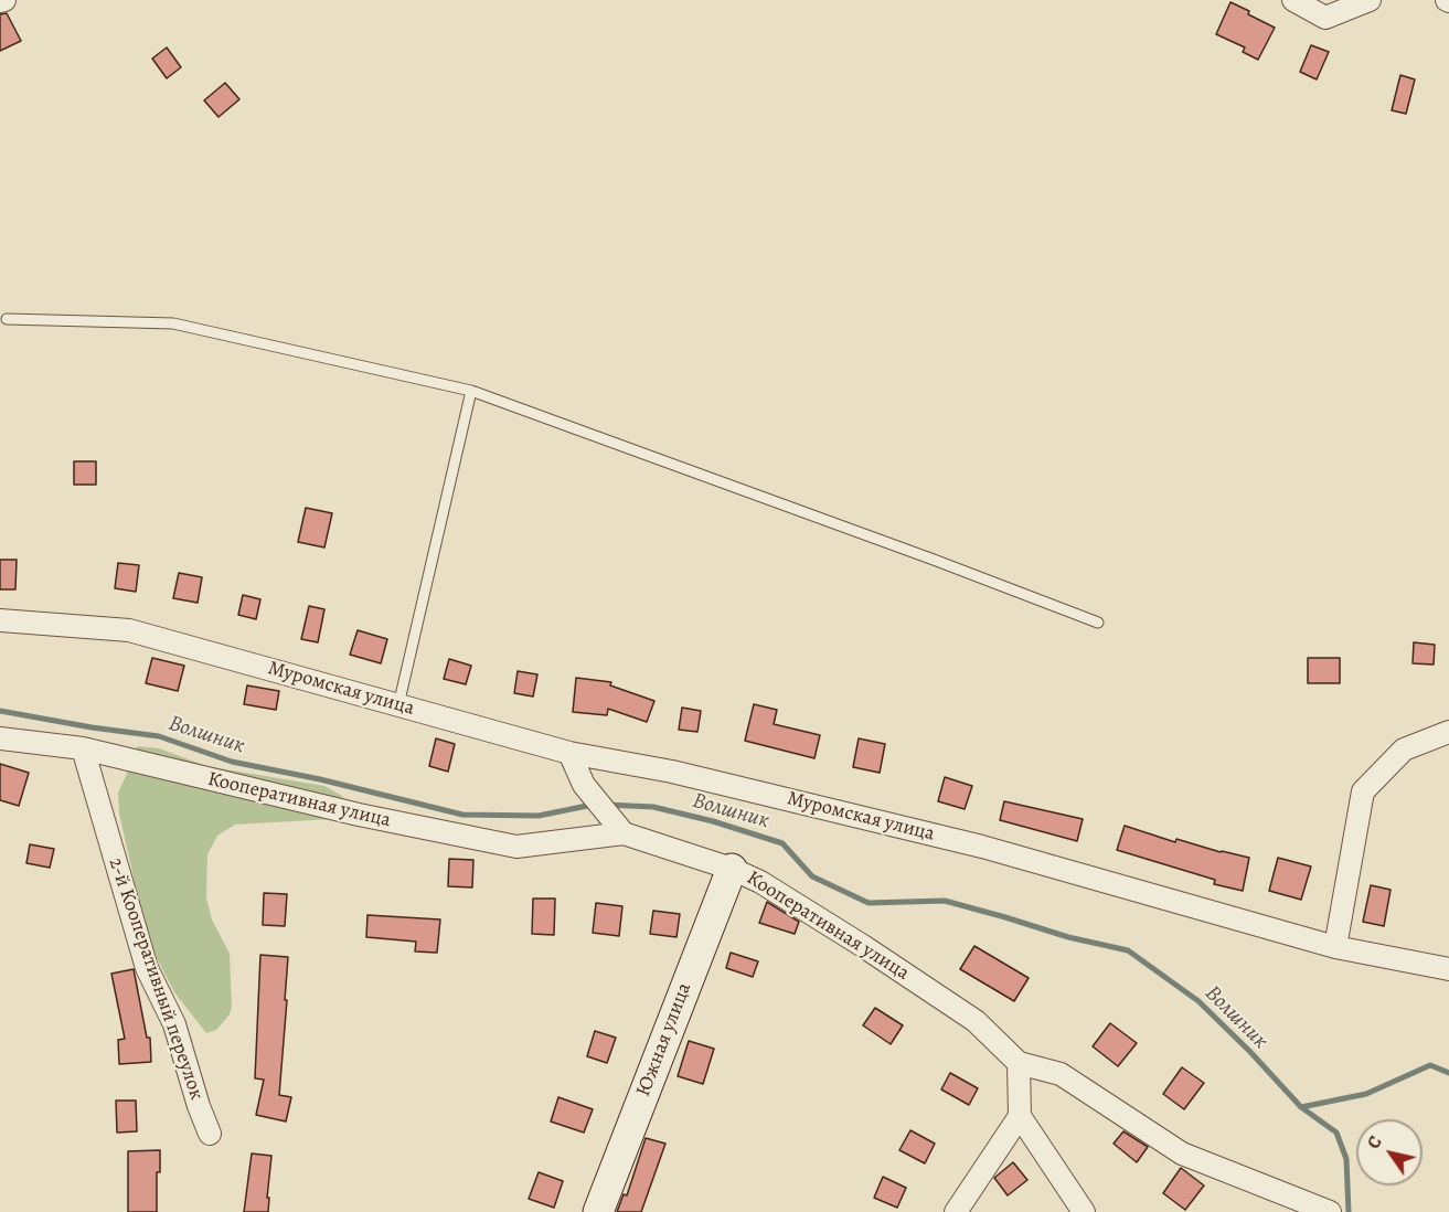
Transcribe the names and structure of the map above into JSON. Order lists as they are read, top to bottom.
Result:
{
  "streets": {
    "street": [
      "Муромская улица",
      "Кооперативная улица",
      "2-й Кооперативный переулок",
      "Южная улица"
    ]
  },
  "crossings": [
    ["Кооперативная улица", "2-й Кооперативный переулок"],
    ["Кооперативная улица", "Южная улица"]
  ],
  "water": ["Волшник"],
  "north": "top left"
}
